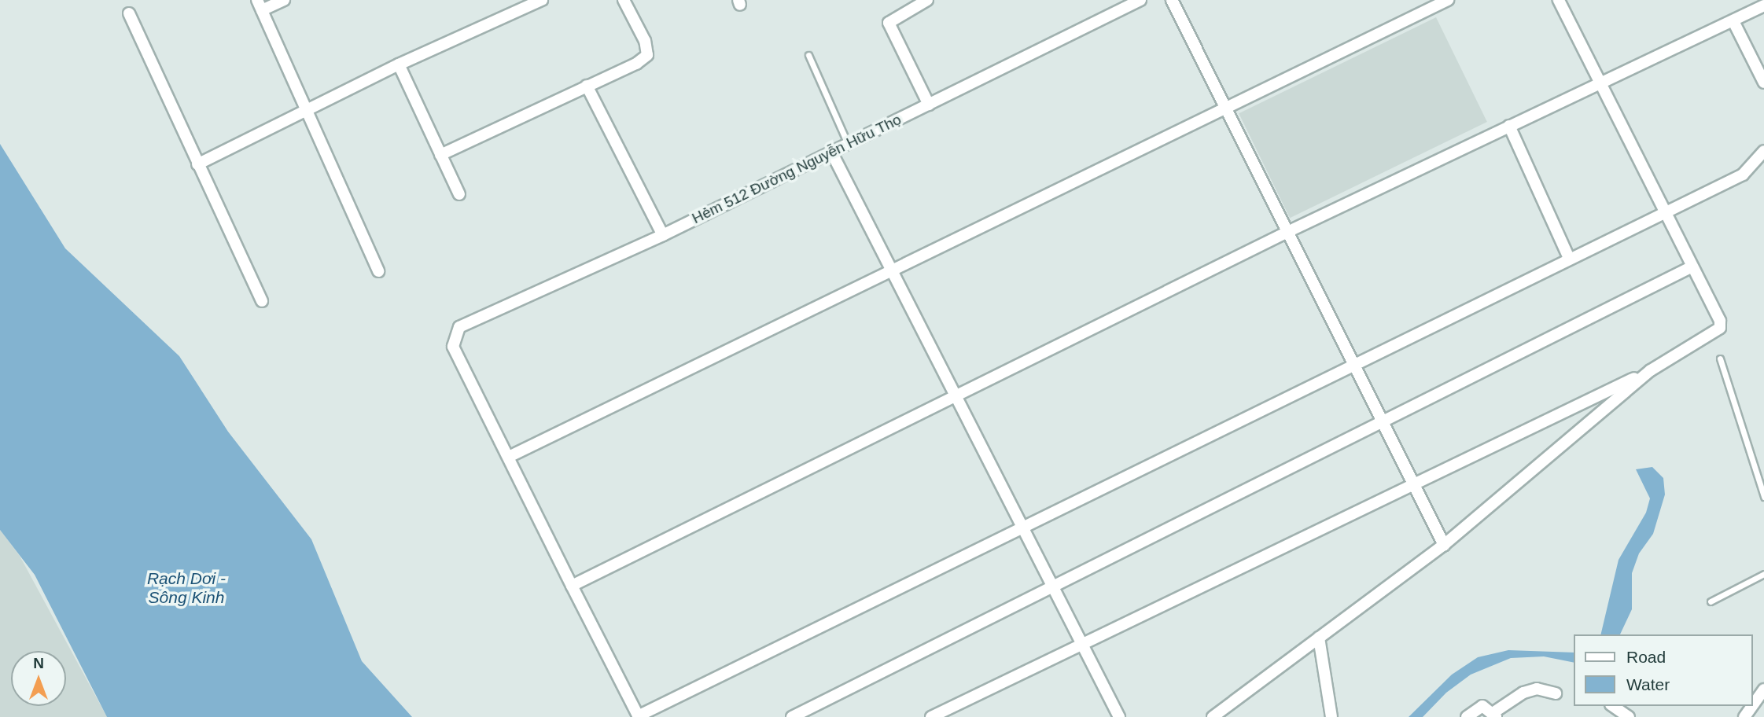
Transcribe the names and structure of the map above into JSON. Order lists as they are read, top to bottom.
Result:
{
  "streets": {
    "street": ["Hẻm 512 Đường Nguyễn Hữu Thọ"]
  },
  "water": ["Rạch Dơi - Sông Kinh"],
  "legend": ["Road", "Water"],
  "north": "top"
}
